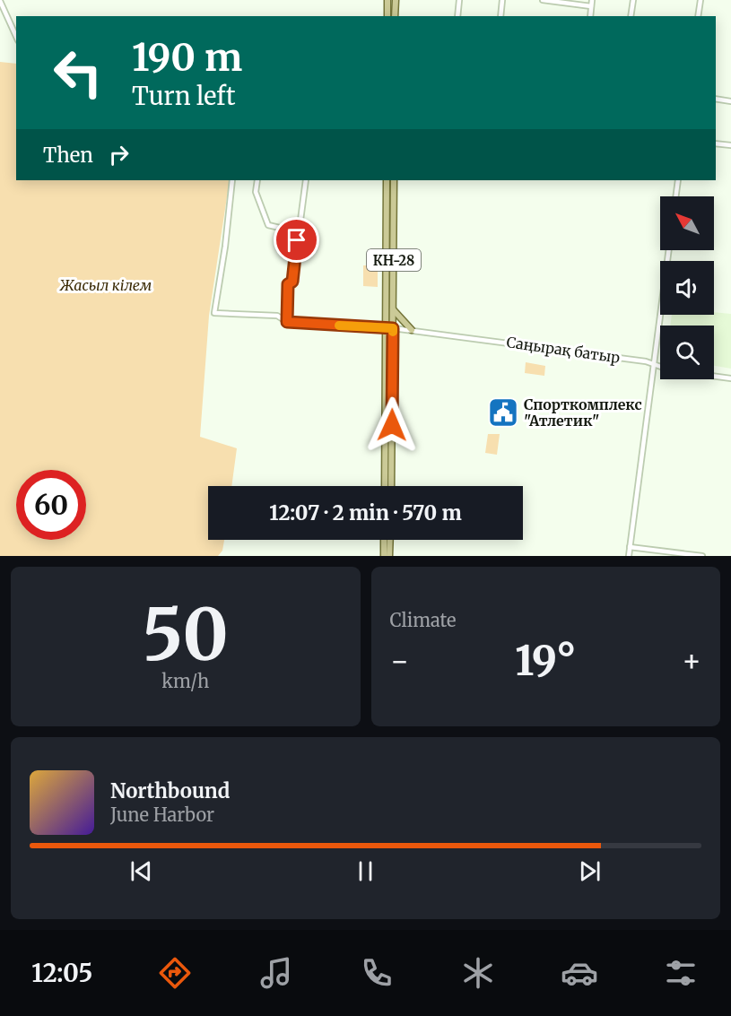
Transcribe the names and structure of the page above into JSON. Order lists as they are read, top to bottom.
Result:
{
  "streets": {
    "main road": ["КН-28"],
    "street": ["Саңырақ батыр"]
  },
  "crossings": [
    ["КН-28", "Саңырақ батыр"]
  ],
  "parks": ["Жасыл кілем"],
  "places": {
    "public building": ["Спорткомплекс \"Атлетик\""]
  },
  "north": "top left",
  "page": {
    "turn": ["190 m", "Turn left"],
    "then": "Then",
    "limit": "60",
    "trip": "12:07 · 2 min · 570 m",
    "tile": [
      ["50", "km/h"],
      "Climate"
    ],
    "heat": ["−", "19°", "+"],
    "song": ["Northbound", "June Harbor"],
    "tabs": "12:05"
  }
}
